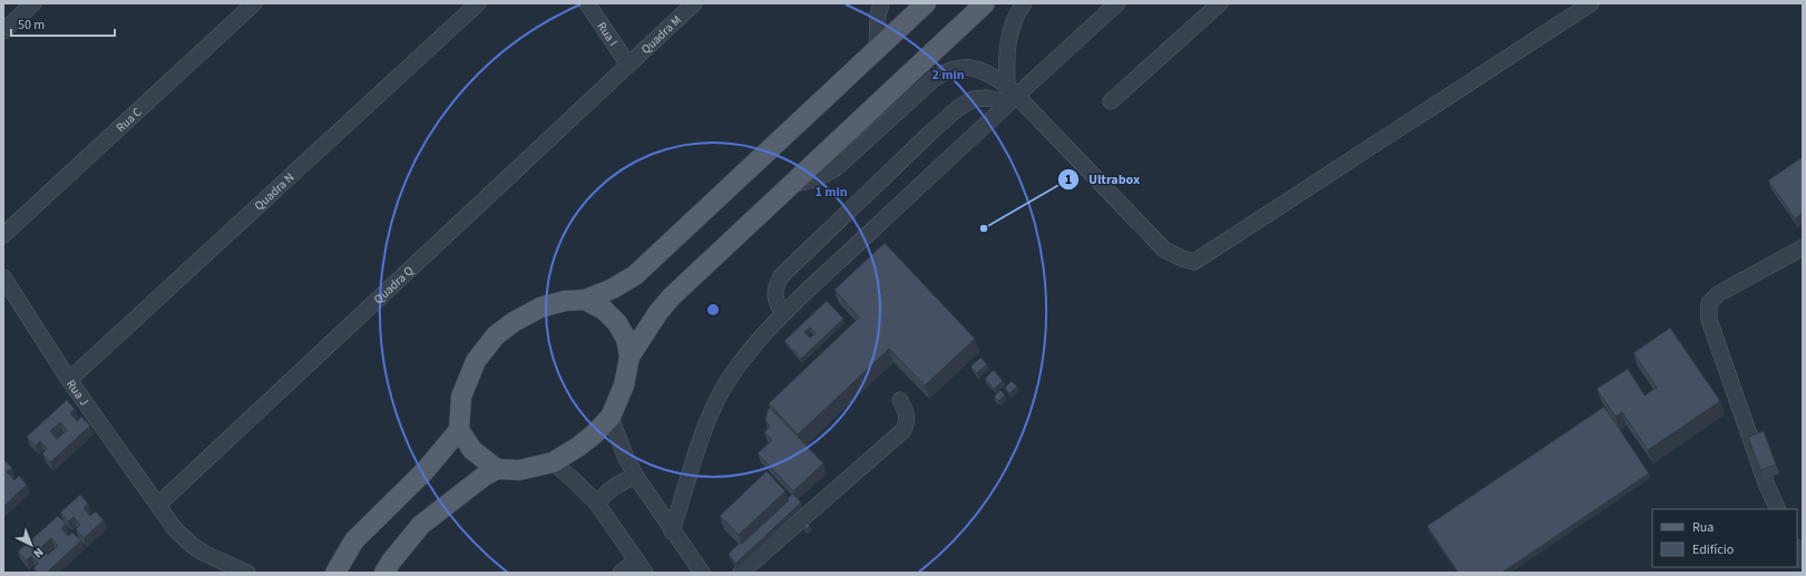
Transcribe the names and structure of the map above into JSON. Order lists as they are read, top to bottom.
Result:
{
  "streets": {
    "street": [
      "Rua I",
      "Quadra M",
      "Rua C",
      "Quadra N",
      "Quadra Q",
      "Rua J"
    ]
  },
  "crossings": [
    ["Rua I", "Quadra M"],
    ["Rua I", "Quadra Q"],
    ["Quadra M", "Quadra Q"],
    ["Quadra N", "Rua J"],
    ["Quadra Q", "Rua J"]
  ],
  "places": ["Ultrabox"],
  "legend": ["Rua", "Edifício"],
  "scale_bar": "50 m",
  "north": "bottom right",
  "rings": ["2 min", "1 min"]
}
